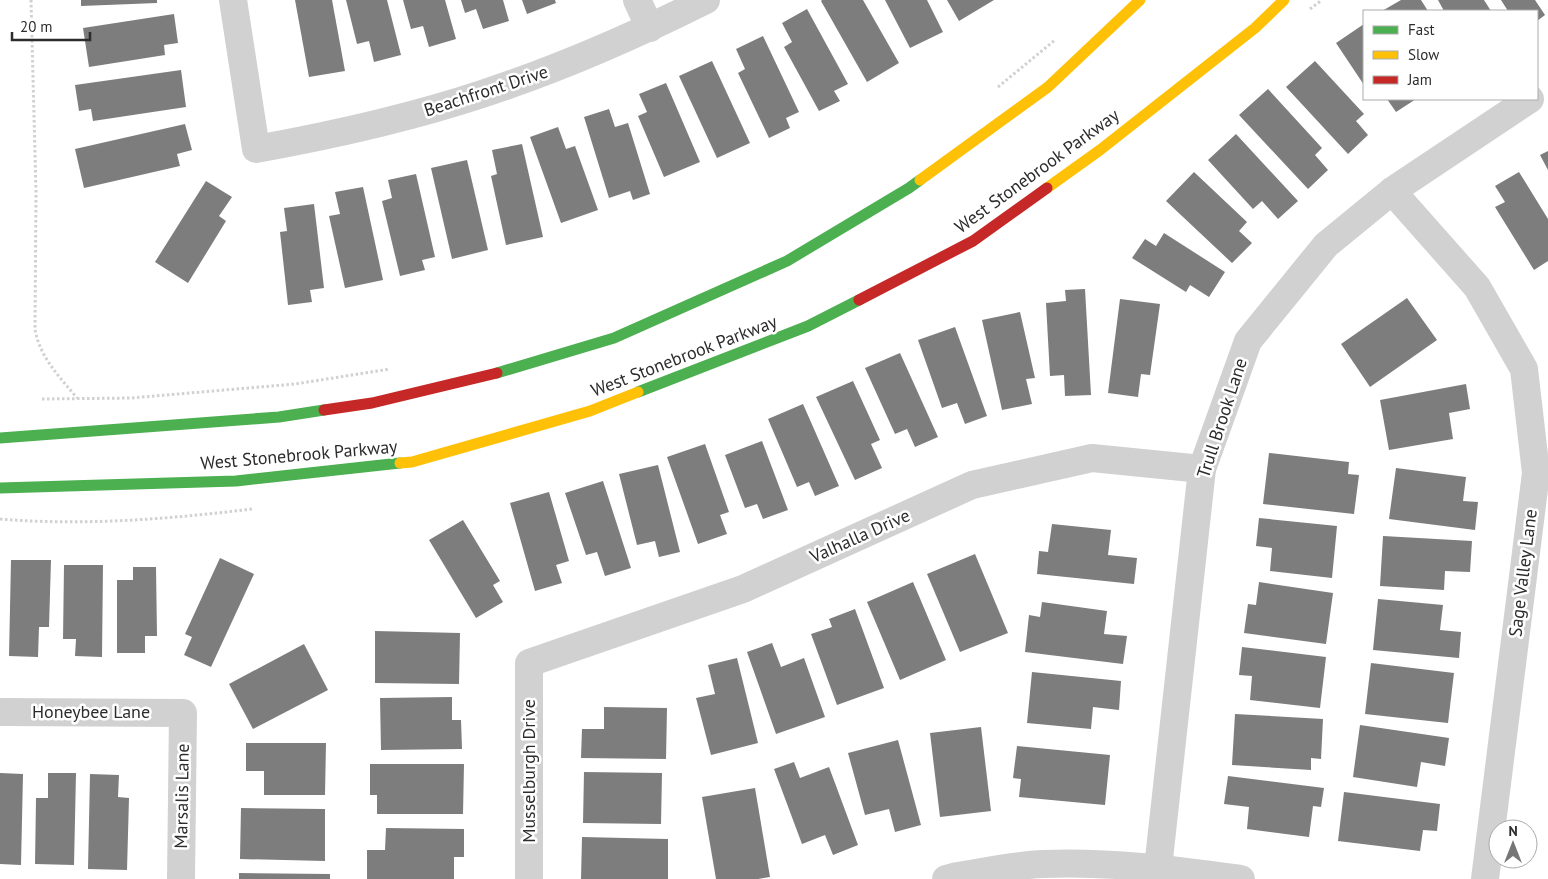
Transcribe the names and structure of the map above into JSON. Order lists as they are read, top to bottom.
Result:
{
  "streets": {
    "street": [
      "Beachfront Drive",
      "West Stonebrook Parkway",
      "Trull Brook Lane",
      "Valhalla Drive",
      "Sage Valley Lane",
      "Honeybee Lane",
      "Musselburgh Drive",
      "Marsalis Lane"
    ]
  },
  "crossings": [
    ["Trull Brook Lane", "Valhalla Drive"],
    ["Trull Brook Lane", "Sage Valley Lane"],
    ["Valhalla Drive", "Musselburgh Drive"],
    ["Honeybee Lane", "Marsalis Lane"]
  ],
  "legend": ["Fast", "Slow", "Jam"],
  "scale_bar": "20 m",
  "north": "top"
}
